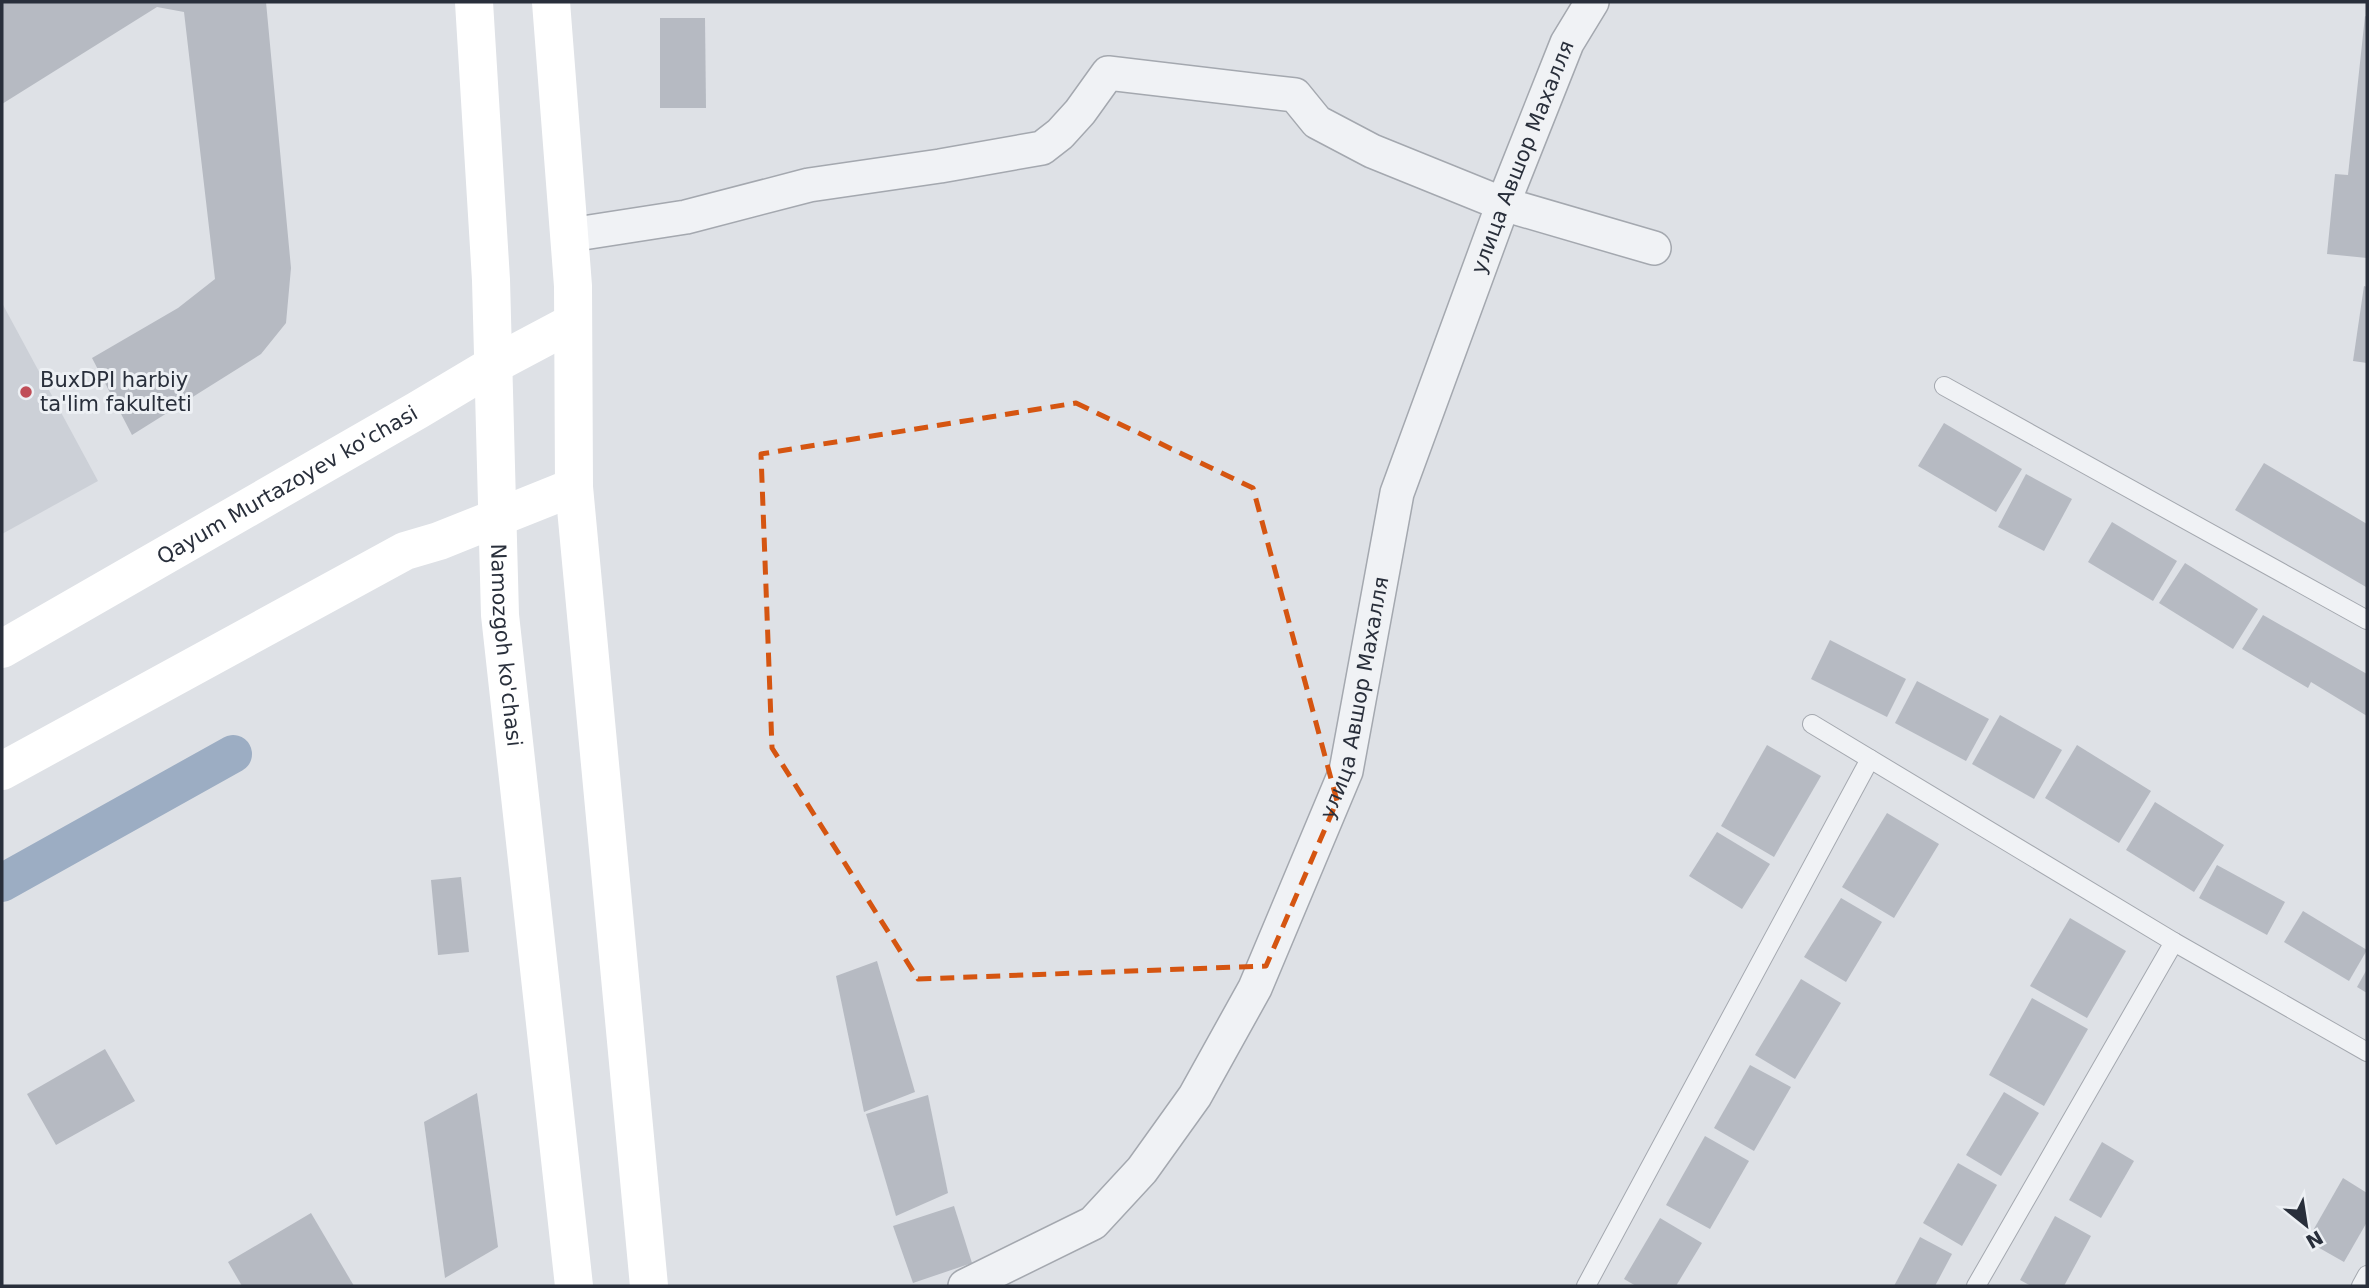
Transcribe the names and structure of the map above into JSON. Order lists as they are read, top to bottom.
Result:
{
  "streets": {
    "main road": ["Qayum Murtazoyev ko'chasi", "Namozgoh ko'chasi"],
    "street": ["улица Авшор Махалля"]
  },
  "crossings": [
    ["Qayum Murtazoyev ko'chasi", "Namozgoh ko'chasi"]
  ],
  "places": ["BuxDPI harbiy ta'lim fakulteti"],
  "north": "bottom right"
}
